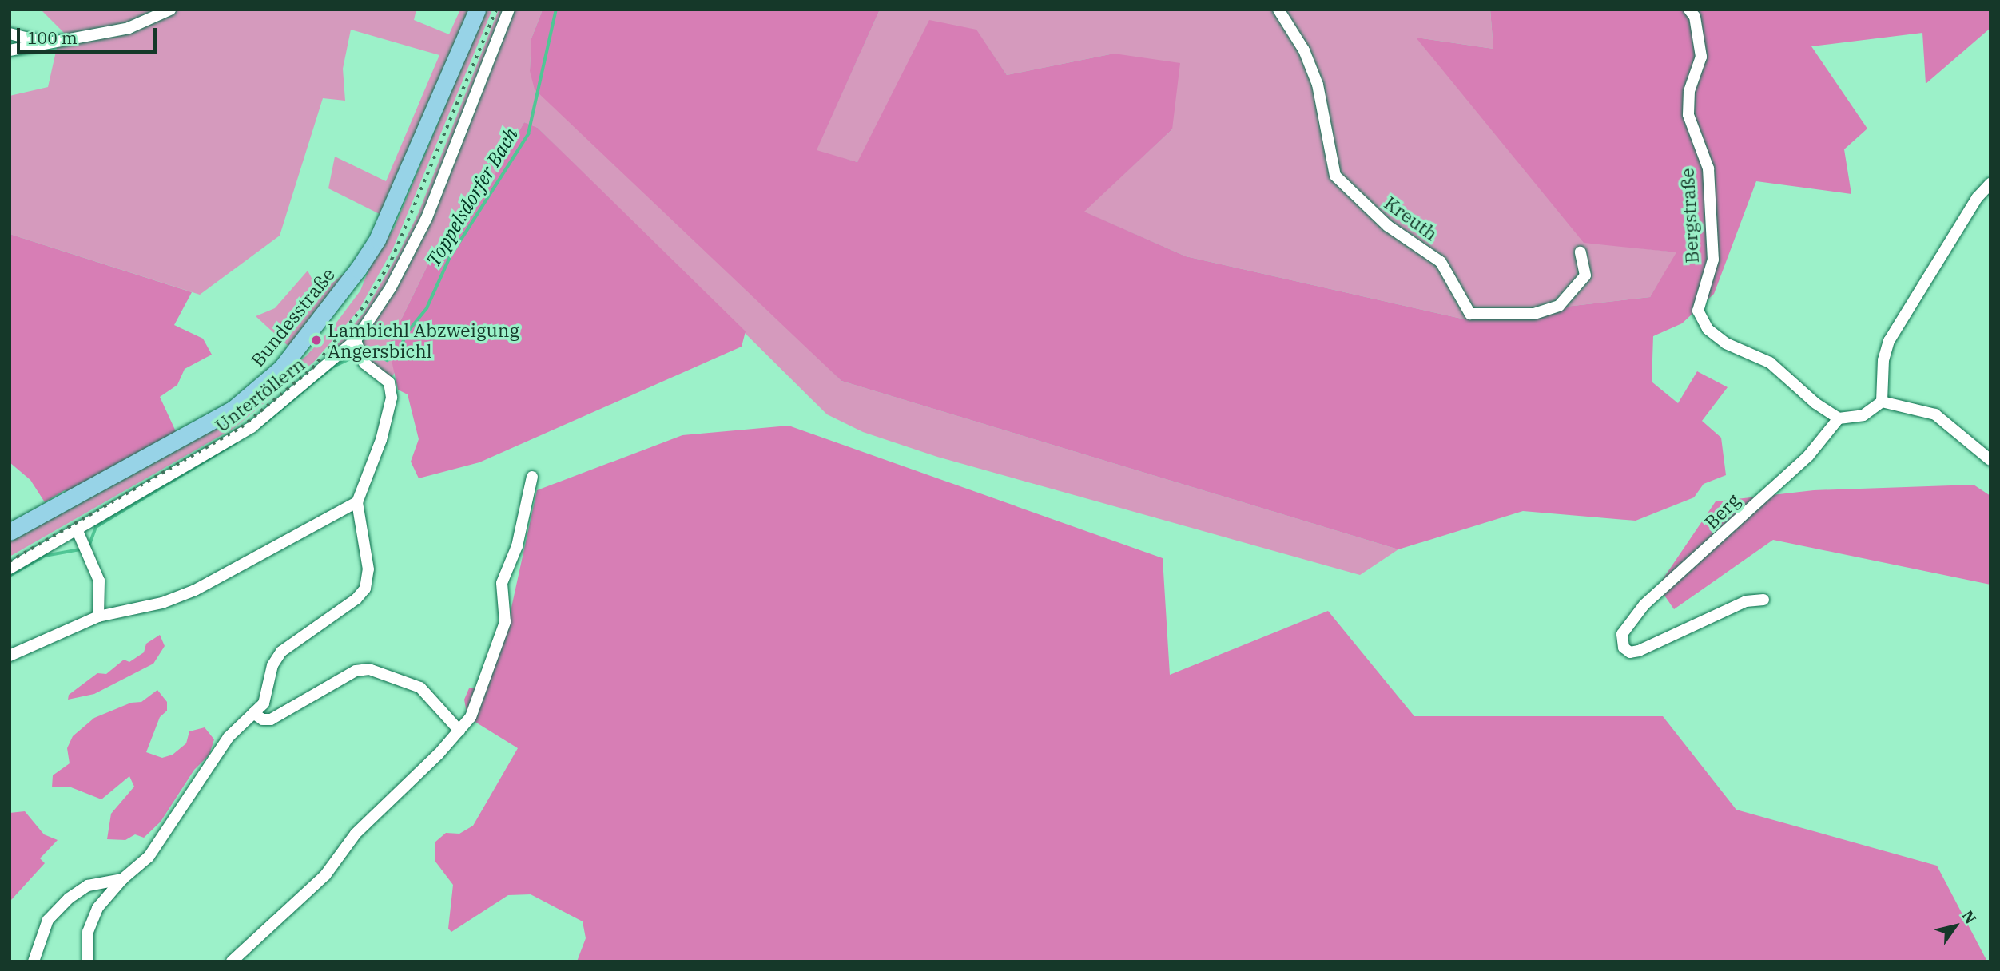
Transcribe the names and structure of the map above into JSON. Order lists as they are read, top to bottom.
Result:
{
  "streets": {
    "main road": ["Bundesstraße"],
    "street": [
      "Bergstraße",
      "Kreuth",
      "Untertöllern",
      "Berg"
    ]
  },
  "crossings": [
    ["Bergstraße", "Berg"]
  ],
  "water": ["Toppelsdorfer Bach"],
  "places": ["Lambichl Abzweigung Angersbichl"],
  "scale_bar": "100 m",
  "north": "top right"
}
